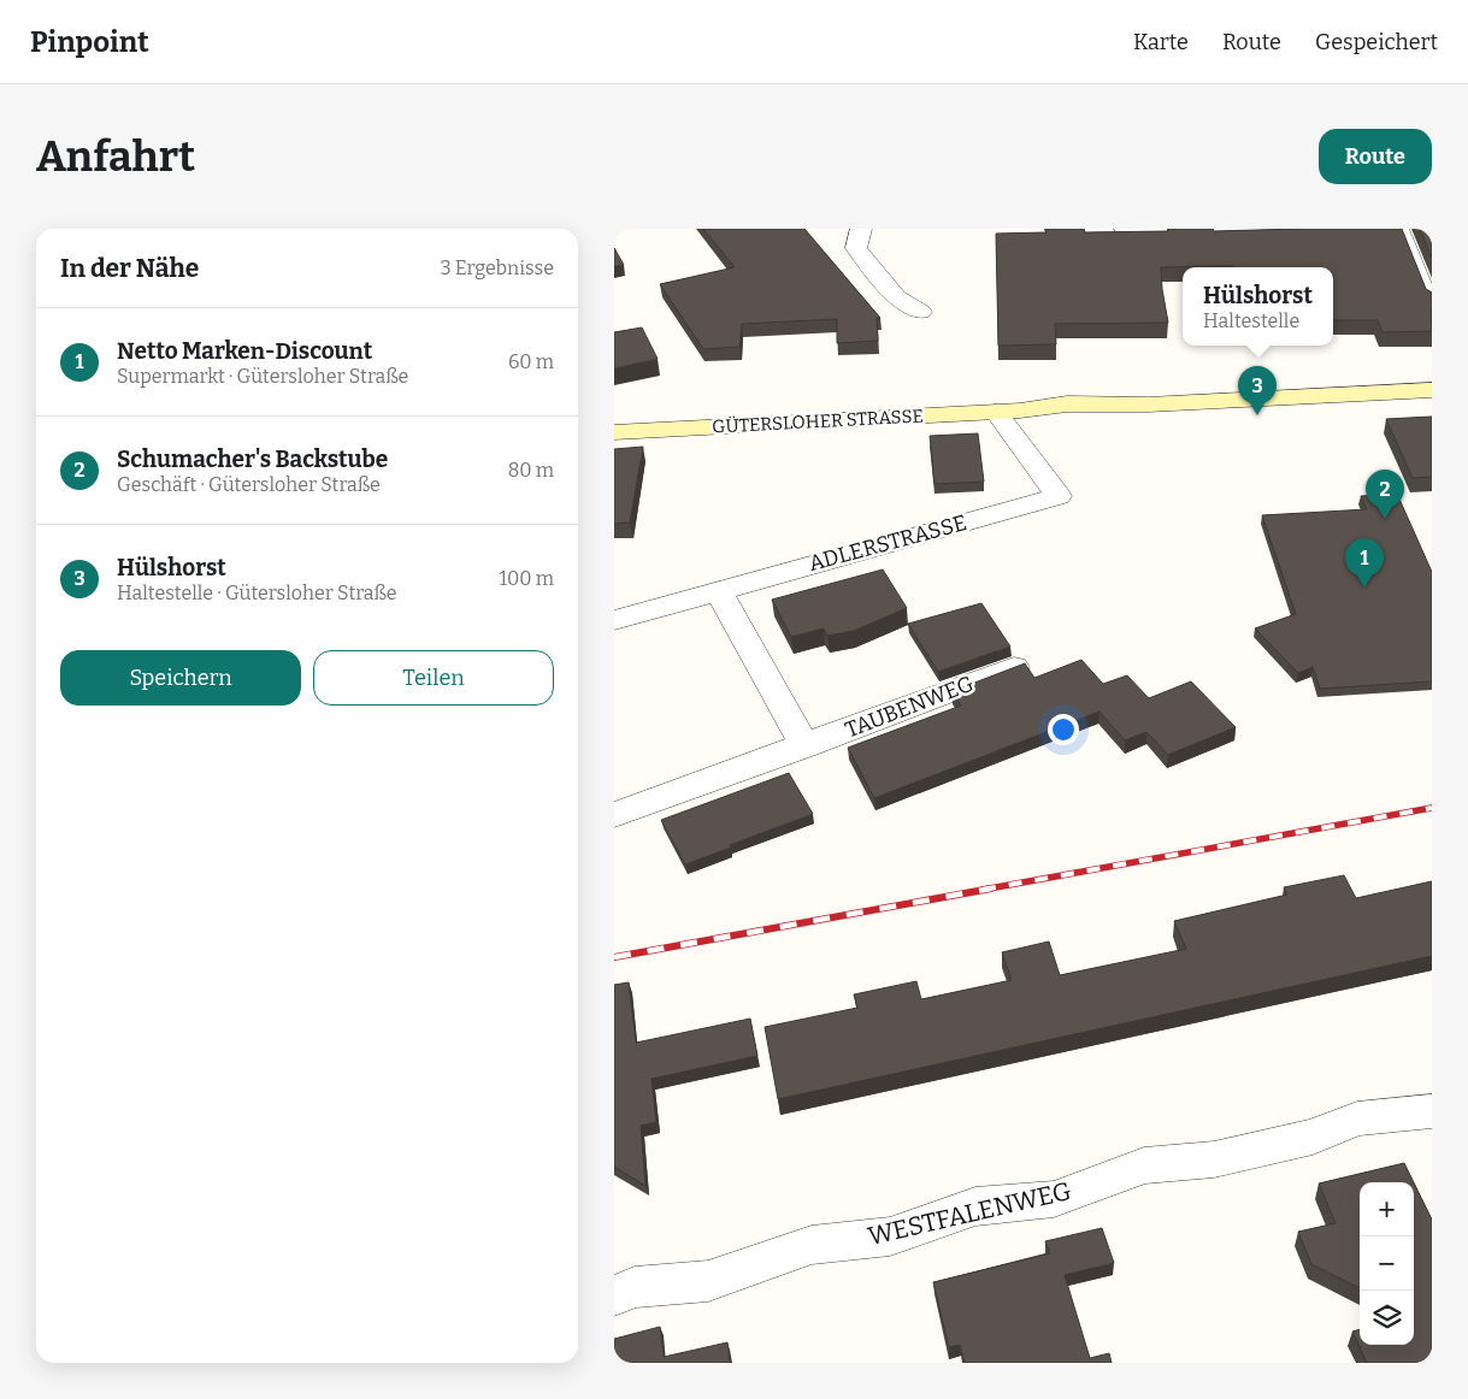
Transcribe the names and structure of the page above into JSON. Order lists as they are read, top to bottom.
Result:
{
  "streets": {
    "main road": ["GÜTERSLOHER STRASSE"],
    "street": ["ADLERSTRASSE", "TAUBENWEG", "WESTFALENWEG"]
  },
  "crossings": [
    ["GÜTERSLOHER STRASSE", "ADLERSTRASSE"]
  ],
  "page": {
    "header": "Pinpoint",
    "nav": ["Karte", "Route", "Gespeichert"],
    "buttons": [
      "Route",
      ["Speichern", "Teilen"]
    ],
    "title": "Anfahrt",
    "heading": ["In der Nähe", "3 Ergebnisse"],
    "popup": ["Hülshorst", "Haltestelle"],
    "list": [
      {
        "mark": "1",
        "name": "Netto Marken-Discount",
        "note": "Supermarkt · Gütersloher Straße",
        "value": "60 m"
      },
      {
        "mark": "2",
        "name": "Schumacher's Backstube",
        "note": "Geschäft · Gütersloher Straße",
        "value": "80 m"
      },
      {
        "mark": "3",
        "name": "Hülshorst",
        "note": "Haltestelle · Gütersloher Straße",
        "value": "100 m"
      }
    ],
    "pins": ["3", "2", "1"],
    "map_buttons": ["+", "−"]
  }
}
